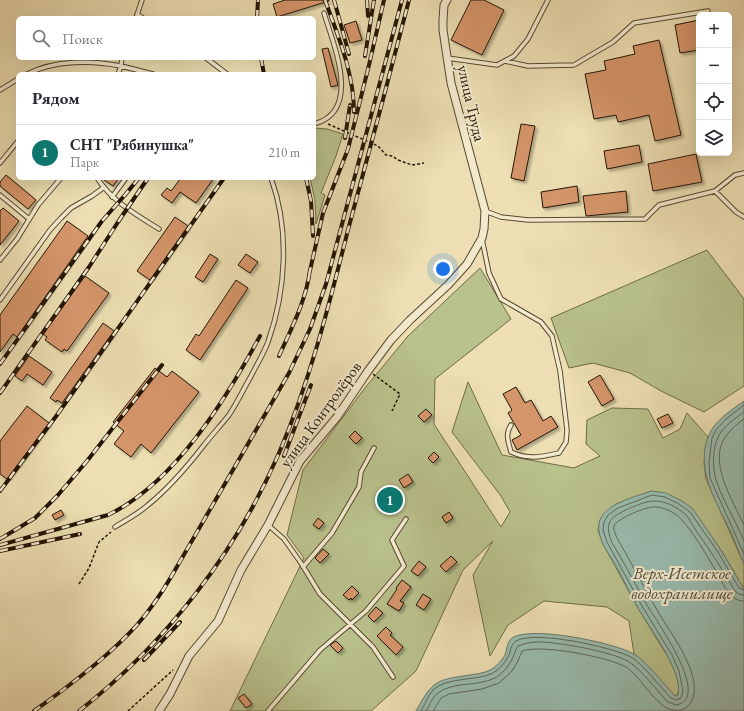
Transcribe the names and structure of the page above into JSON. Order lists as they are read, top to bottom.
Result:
{
  "streets": {
    "street": ["улица Труда", "улица Контролёров"]
  },
  "crossings": [
    ["улица Труда", "улица Контролёров"]
  ],
  "water": ["Верх-Исетское водохранилище"],
  "page": {
    "map_buttons": ["+", "−"],
    "search": "Поиск",
    "heading": "Рядом",
    "list": [
      {
        "mark": "1",
        "name": "СНТ \"Рябинушка\"",
        "note": "Парк",
        "value": "210 m"
      }
    ],
    "pins": "1"
  }
}
